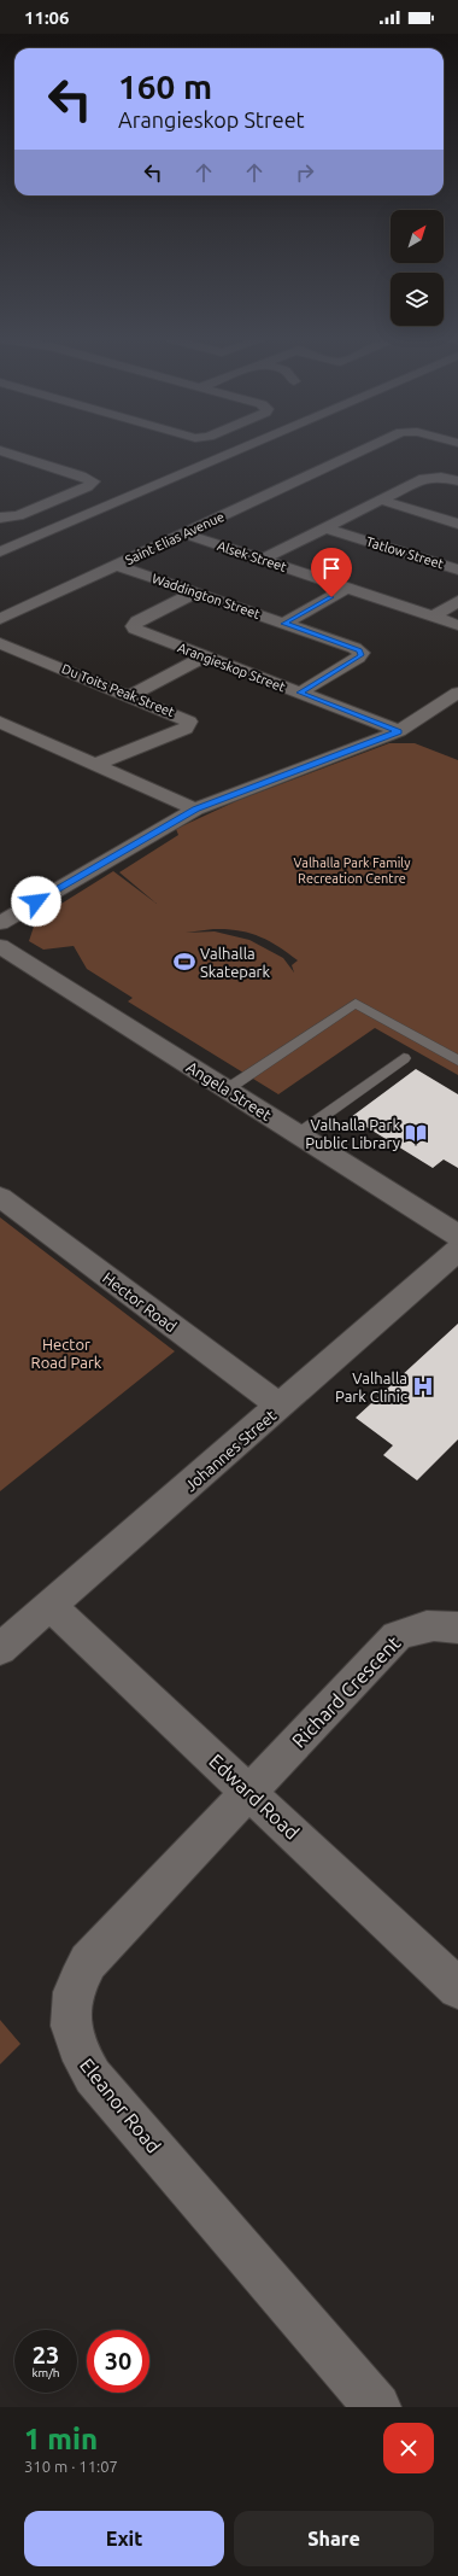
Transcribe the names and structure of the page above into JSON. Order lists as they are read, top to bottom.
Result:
{
  "streets": {
    "street": [
      "Saint Elias Avenue",
      "Tatlow Street",
      "Alsek Street",
      "Waddington Street",
      "Arangieskop Street",
      "Du Toits Peak Street",
      "Angela Street",
      "Hector Road",
      "Johannes Street",
      "Richard Crescent",
      "Edward Road",
      "Eleanor Road"
    ]
  },
  "crossings": [
    ["Saint Elias Avenue", "Alsek Street"],
    ["Saint Elias Avenue", "Waddington Street"],
    ["Waddington Street", "Arangieskop Street"],
    ["Hector Road", "Johannes Street"],
    ["Johannes Street", "Edward Road"],
    ["Richard Crescent", "Edward Road"],
    ["Richard Crescent", "Eleanor Road"],
    ["Edward Road", "Eleanor Road"]
  ],
  "parks": ["Valhalla Park Family Recreation Centre", "Hector Road Park"],
  "places": {
    "sports": ["Valhalla Skatepark"],
    "library": ["Valhalla Park Public Library"],
    "hospital": ["Valhalla Park Clinic"]
  },
  "north": "top right",
  "page": {
    "status": "11:06",
    "turn": ["160 m", "Arangieskop Street"],
    "speed": "23 km/h",
    "limit": "30",
    "heading": ["1 min", "310 m · 11:07"],
    "buttons": ["Exit", "Share"]
  }
}
